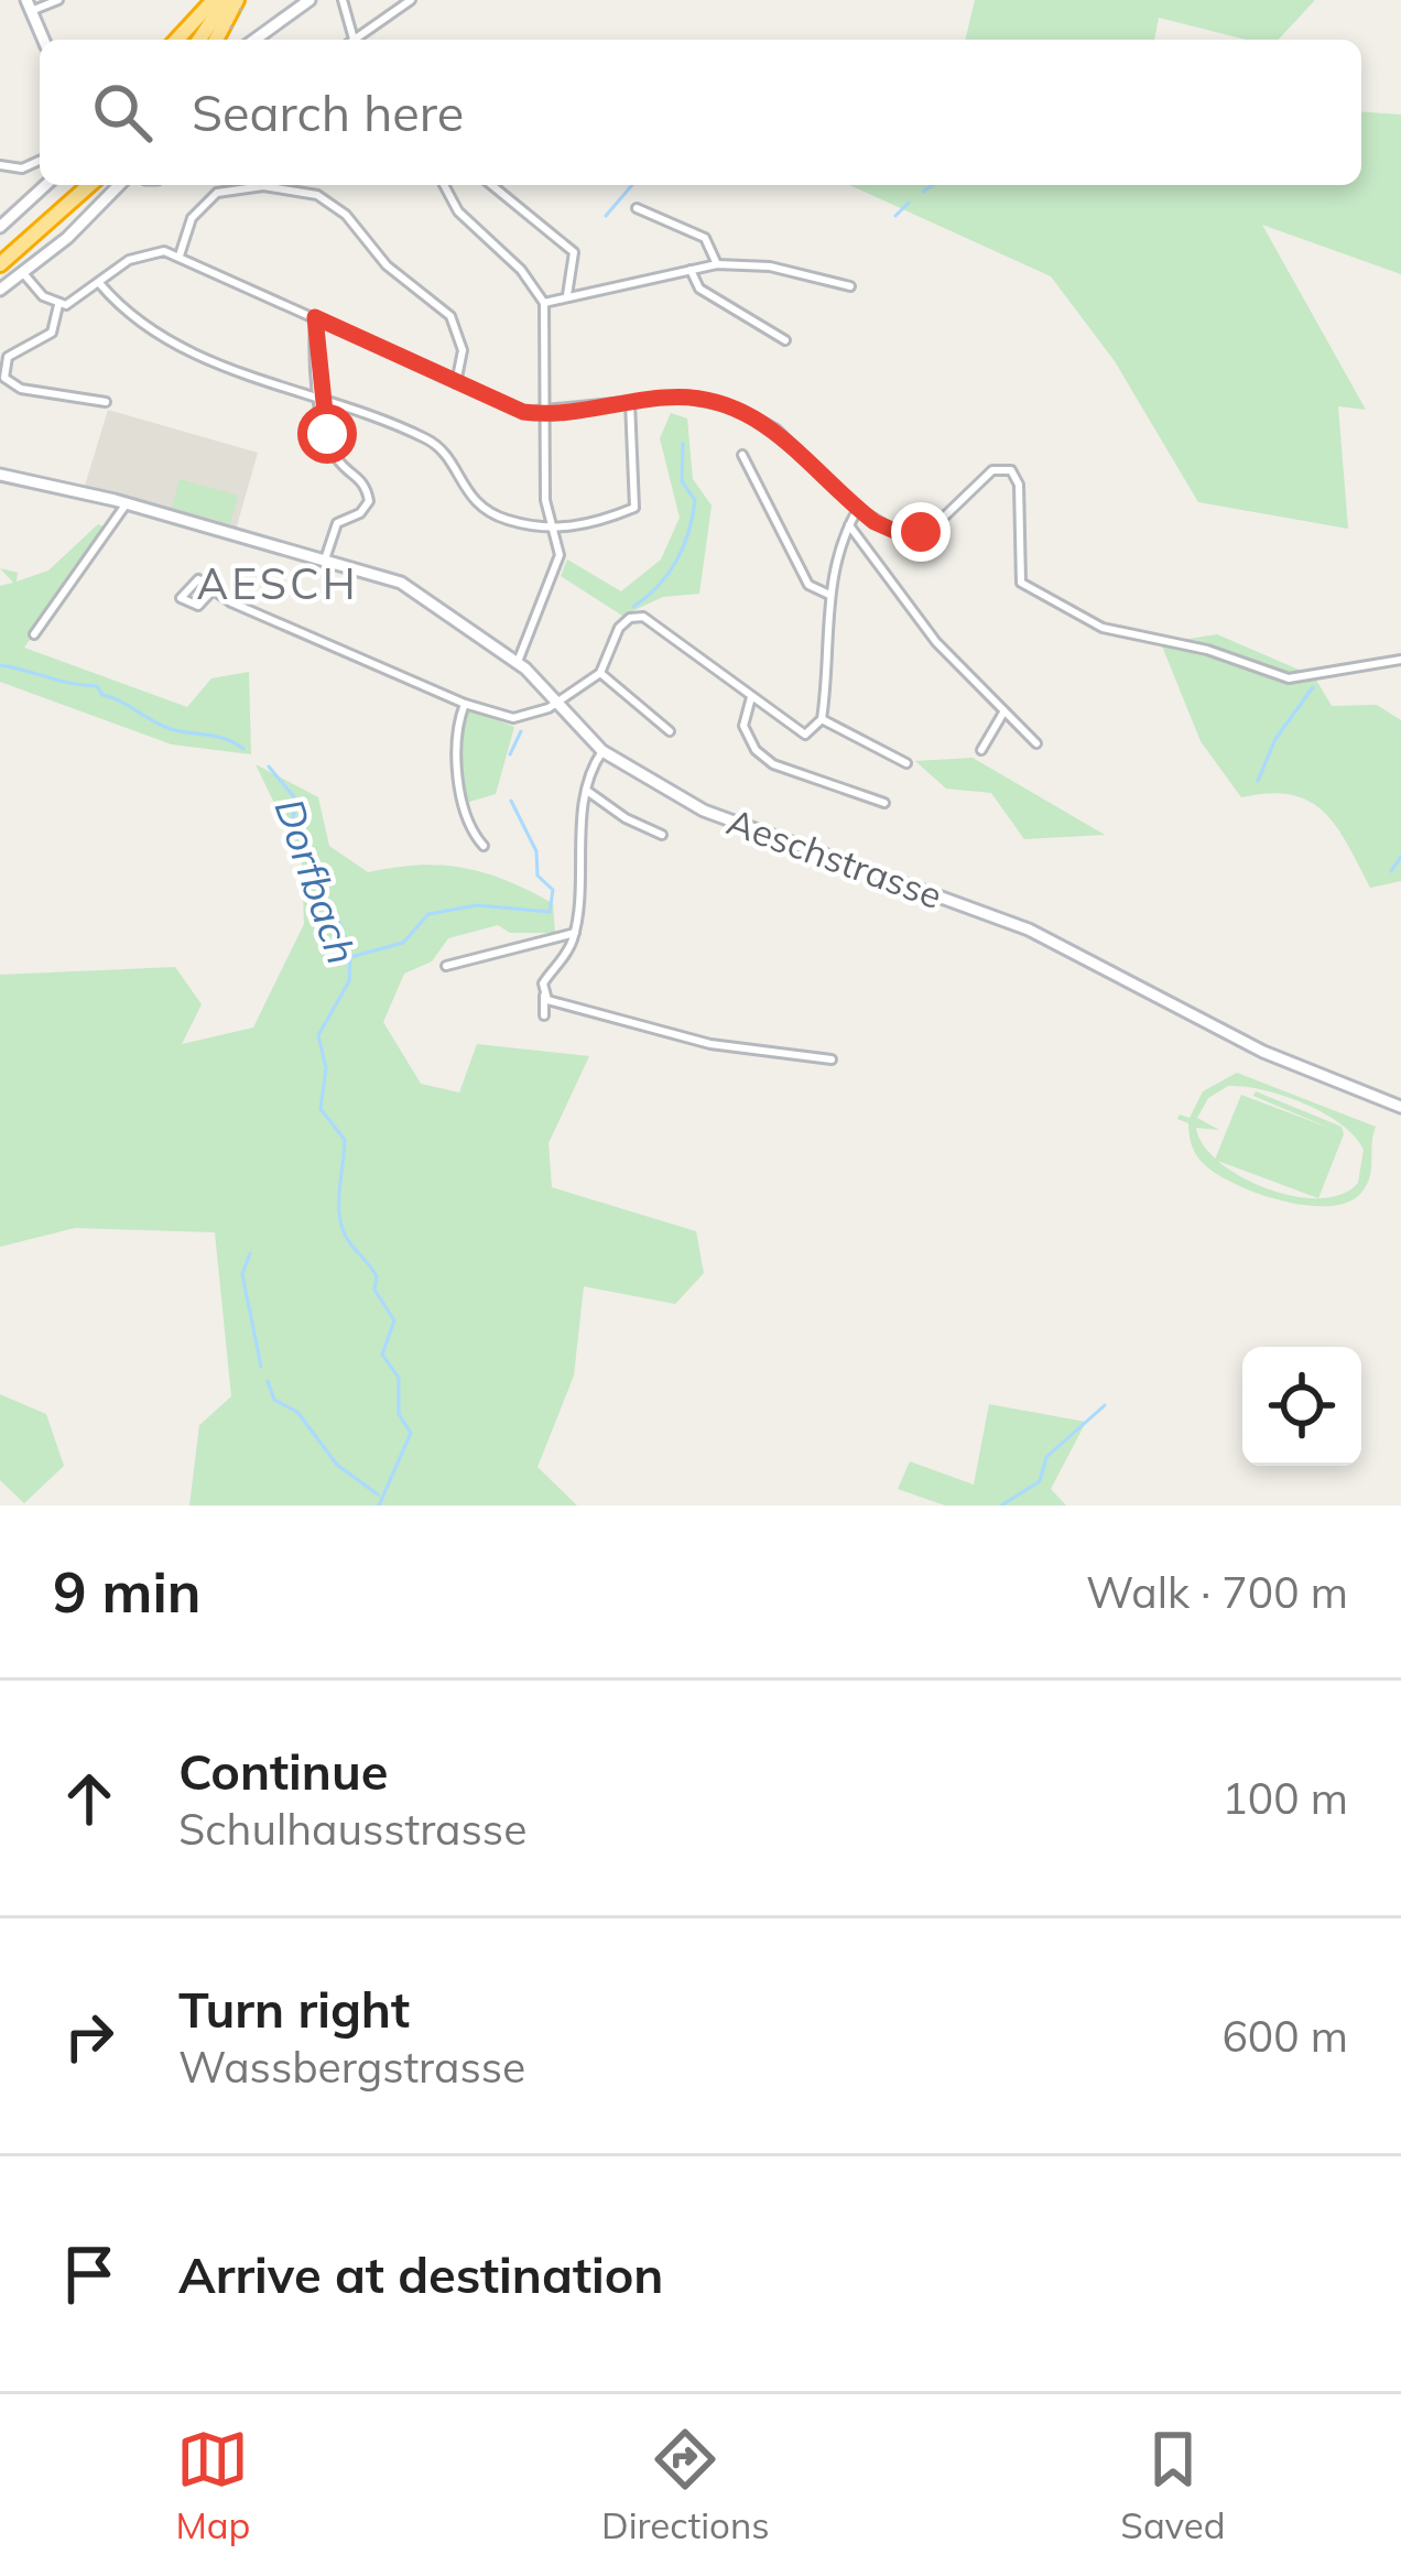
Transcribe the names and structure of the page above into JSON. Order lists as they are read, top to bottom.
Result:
{
  "streets": {
    "main road": ["Aeschstrasse"]
  },
  "districts": ["AESCH"],
  "water": ["Dorfbach"],
  "page": {
    "search": "Search here",
    "heading": ["9 min", "Walk · 700 m"],
    "list": [
      ["Continue", "Schulhausstrasse", "100 m"],
      ["Turn right", "Wassbergstrasse", "600 m"],
      "Arrive at destination"
    ],
    "nav": ["Map", "Directions", "Saved"]
  }
}
